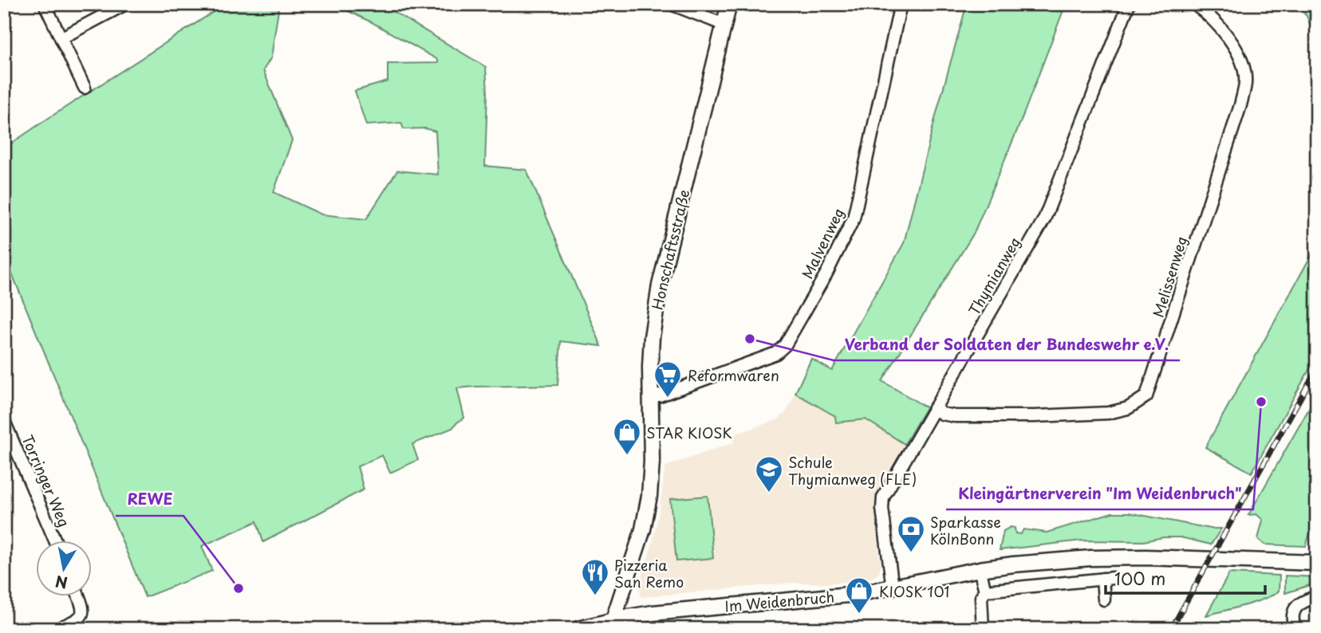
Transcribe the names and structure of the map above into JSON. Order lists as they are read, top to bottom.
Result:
{
  "streets": {
    "street": [
      "Malvenweg",
      "Honschaftsstraße",
      "Thymianweg",
      "Melissenweg",
      "Torringer Weg",
      "Im Weidenbruch"
    ]
  },
  "crossings": [
    ["Malvenweg", "Honschaftsstraße"],
    ["Honschaftsstraße", "Im Weidenbruch"],
    ["Thymianweg", "Melissenweg"],
    ["Thymianweg", "Im Weidenbruch"]
  ],
  "places": {
    "other": ["Verband der Soldaten der Bundeswehr e.V.", "Kleingärtnerverein \"Im Weidenbruch\"", "REWE"],
    "supermarket": ["Reformwaren"],
    "shop": ["STAR KIOSK", "KIOSK 101"],
    "school or university": ["Schule Thymianweg (FLE)"],
    "bank": ["Sparkasse KölnBonn"],
    "restaurant": ["Pizzeria San Remo"]
  },
  "scale_bar": "100 m",
  "north": "bottom"
}
